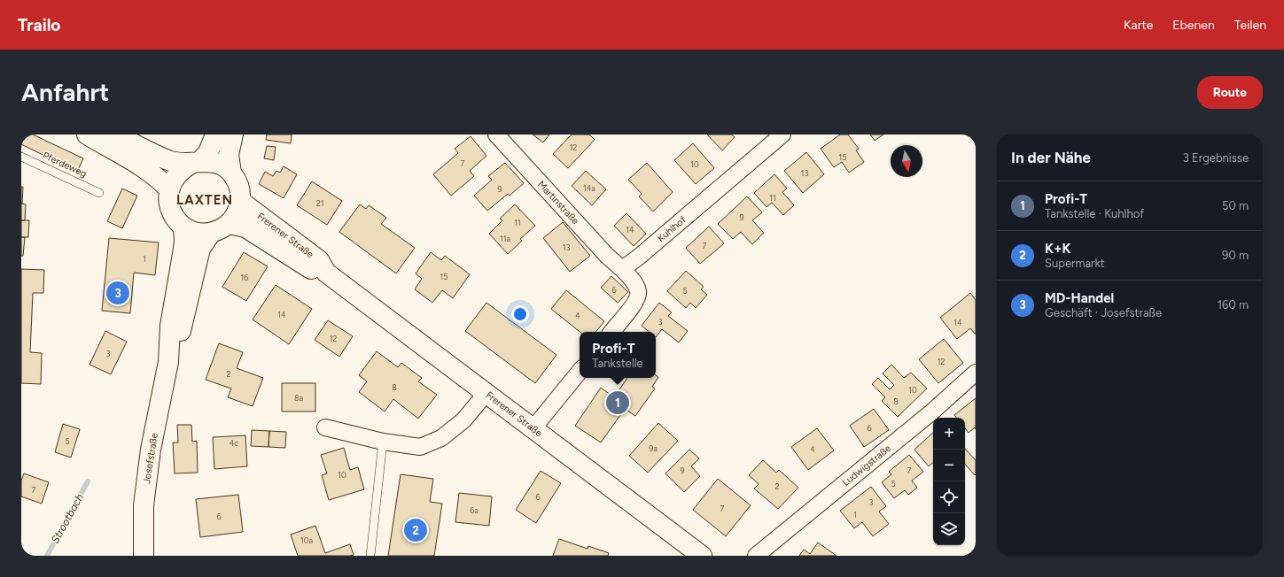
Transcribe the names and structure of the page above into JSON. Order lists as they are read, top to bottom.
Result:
{
  "streets": {
    "main road": ["Frerener Straße", "Josefstraße"],
    "street": ["Martinstraße", "Kuhlhof", "Ludwigstraße"],
    "lane": ["Pferdeweg"]
  },
  "crossings": [
    ["Martinstraße", "Kuhlhof"],
    ["Frerener Straße", "Josefstraße"]
  ],
  "districts": ["LAXTEN"],
  "water": ["Strootbach"],
  "house_numbers": [
    "12",
    "15",
    "7",
    "10",
    "13",
    "14a",
    "9",
    "11",
    "21",
    "9",
    "11",
    "14",
    "11a",
    "7",
    "13",
    "1",
    "15",
    "16",
    "6",
    "5",
    "14",
    "4",
    "3",
    "14",
    "12",
    "3",
    "12",
    "2",
    "8",
    "10",
    "8a",
    "8",
    "6",
    "5",
    "4c",
    "9a",
    "4",
    "9",
    "7",
    "10",
    "5",
    "2",
    "7",
    "6",
    "3",
    "7",
    "6a",
    "1",
    "6",
    "10a"
  ],
  "north": "bottom",
  "page": {
    "header": "Trailo",
    "nav": ["Karte", "Ebenen", "Teilen"],
    "buttons": "Route",
    "title": "Anfahrt",
    "heading": ["In der Nähe", "3 Ergebnisse"],
    "list": [
      {
        "mark": "1",
        "name": "Profi-T",
        "note": "Tankstelle · Kuhlhof",
        "value": "50 m"
      },
      {
        "mark": "2",
        "name": "K+K",
        "note": "Supermarkt",
        "value": "90 m"
      },
      {
        "mark": "3",
        "name": "MD-Handel",
        "note": "Geschäft · Josefstraße",
        "value": "160 m"
      }
    ],
    "pins": ["3", "1", "2"],
    "popup": ["Profi-T", "Tankstelle"],
    "map_buttons": ["+", "−"]
  }
}
